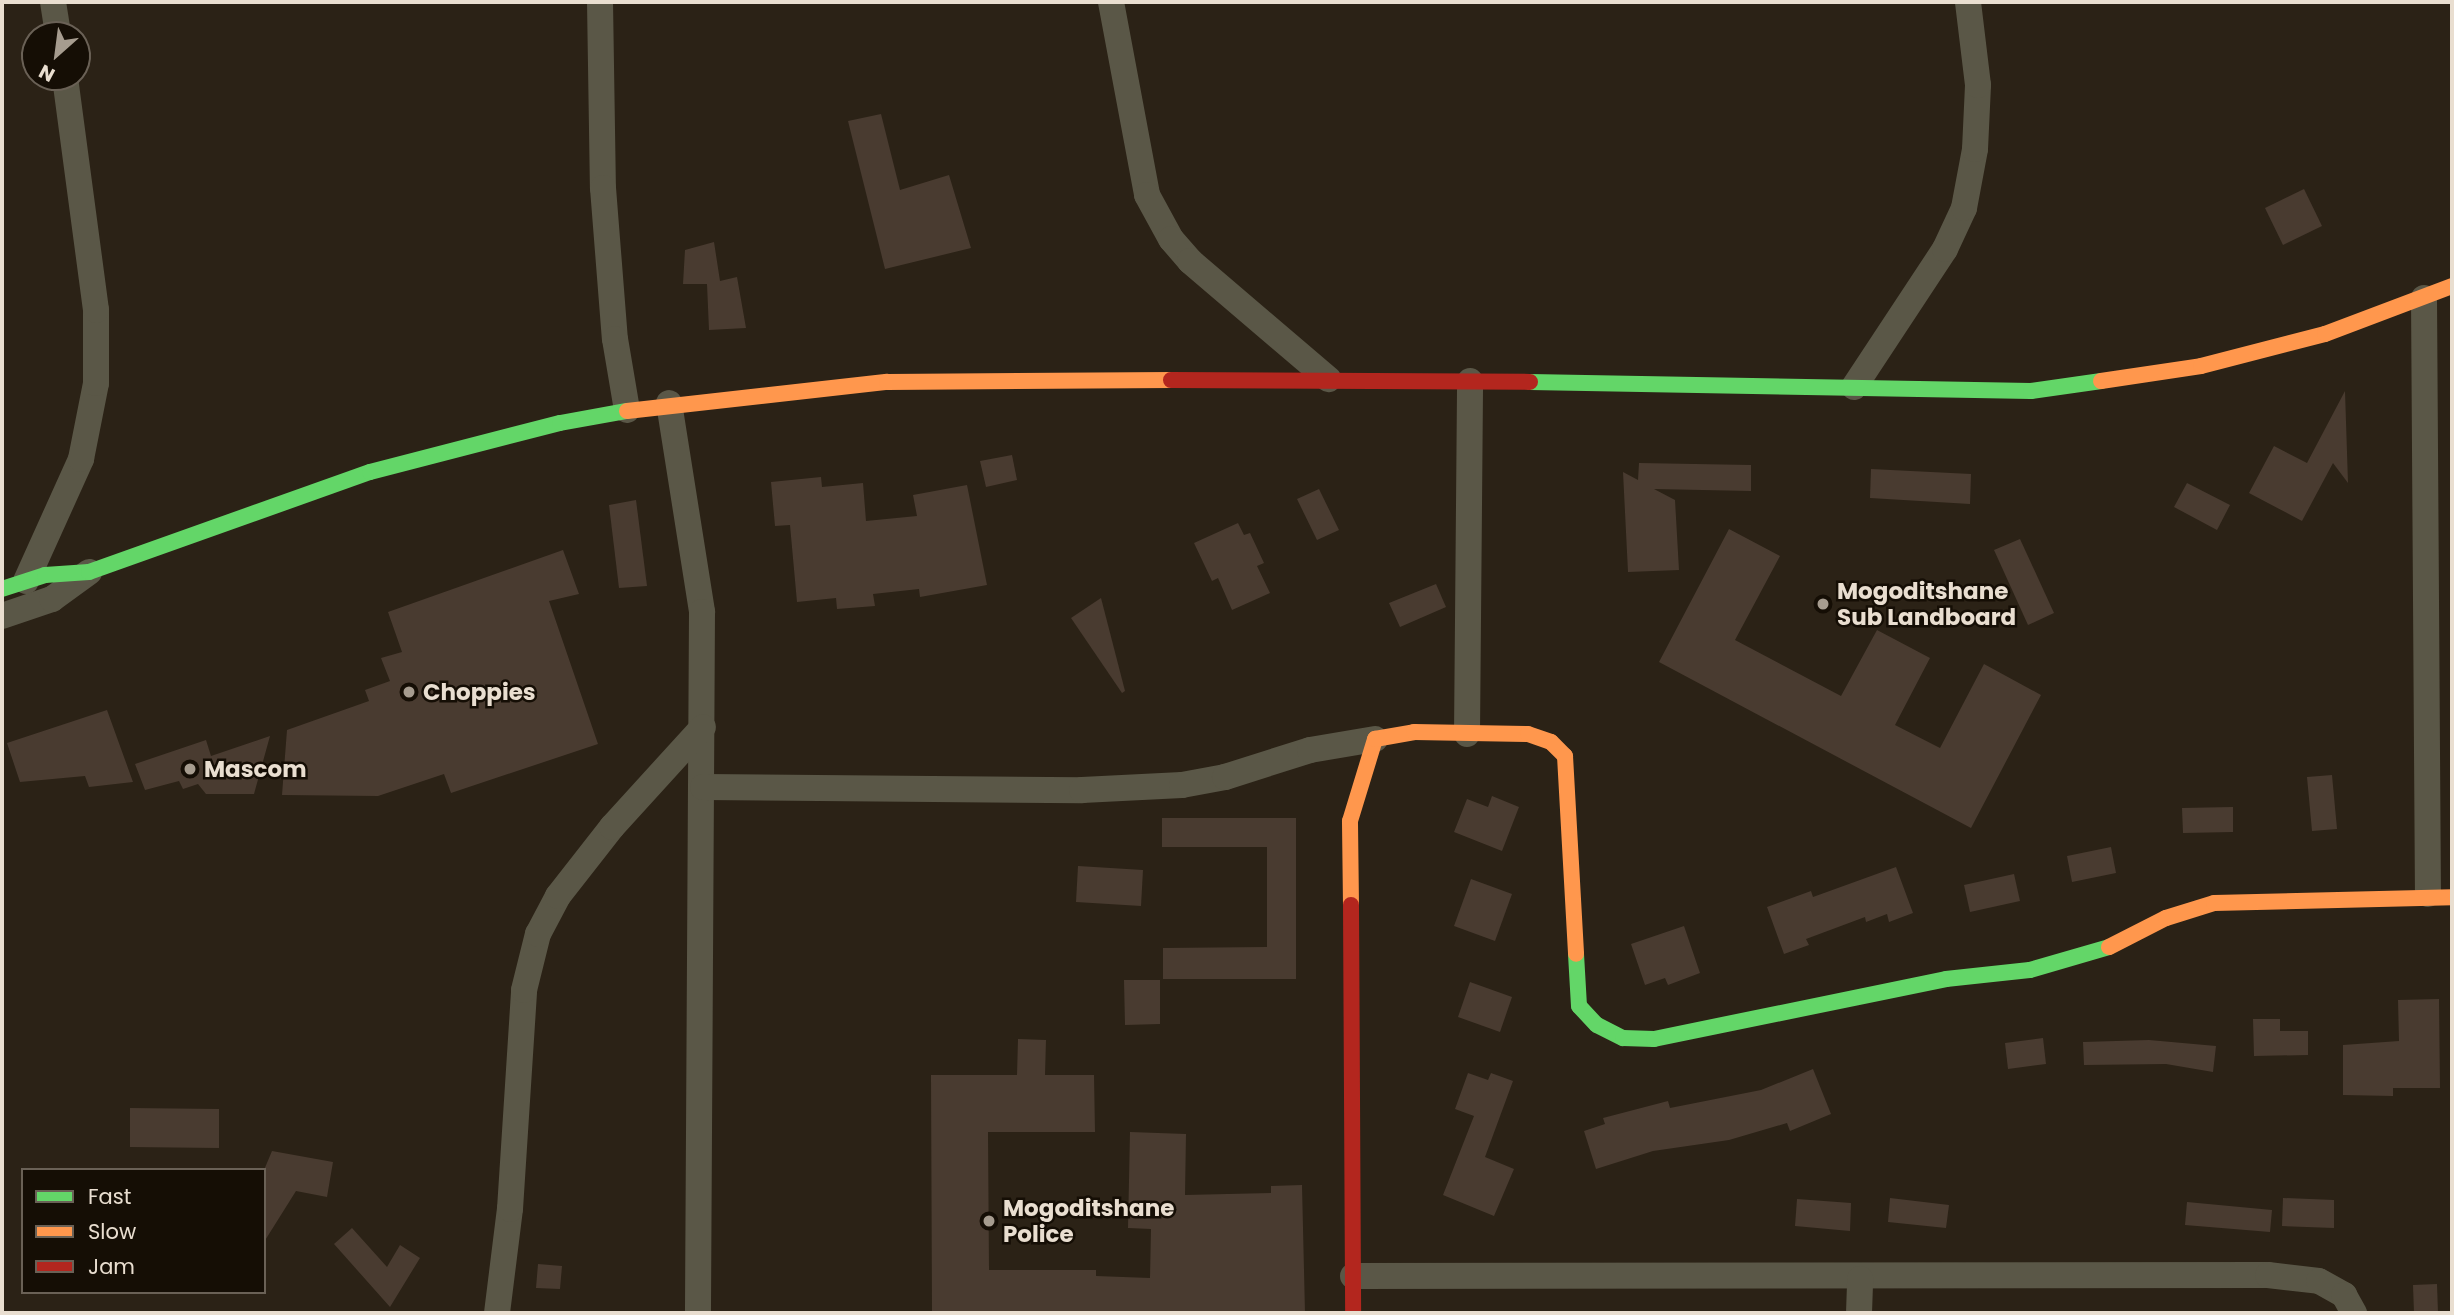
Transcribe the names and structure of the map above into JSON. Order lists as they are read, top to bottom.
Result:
{
  "places": [
    "Mogoditshane Sub Landboard",
    "Choppies",
    "Mascom",
    "Mogoditshane Police"
  ],
  "legend": ["Fast", "Slow", "Jam"],
  "north": "bottom left"
}
